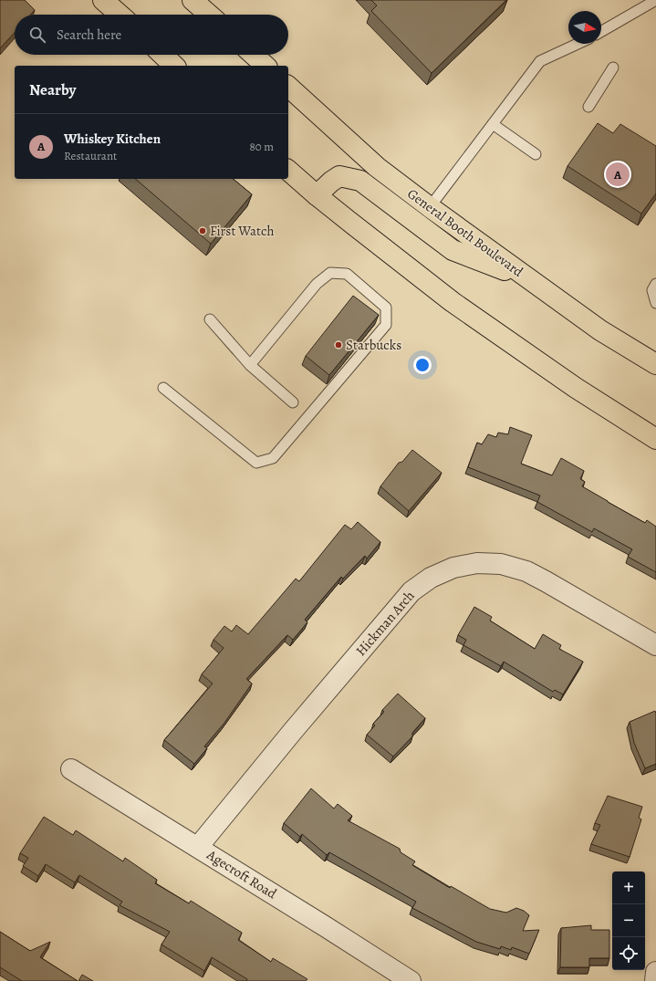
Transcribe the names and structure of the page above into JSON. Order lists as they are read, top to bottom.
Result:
{
  "streets": {
    "highway": ["General Booth Boulevard"],
    "street": ["Hickman Arch", "Agecroft Road"]
  },
  "crossings": [
    ["Hickman Arch", "Agecroft Road"]
  ],
  "places": ["First Watch", "Starbucks"],
  "north": "right",
  "page": {
    "search": "Search here",
    "heading": "Nearby",
    "list": [
      {
        "mark": "A",
        "name": "Whiskey Kitchen",
        "note": "Restaurant",
        "value": "80 m"
      }
    ],
    "pins": "A",
    "map_buttons": ["+", "−"]
  }
}
